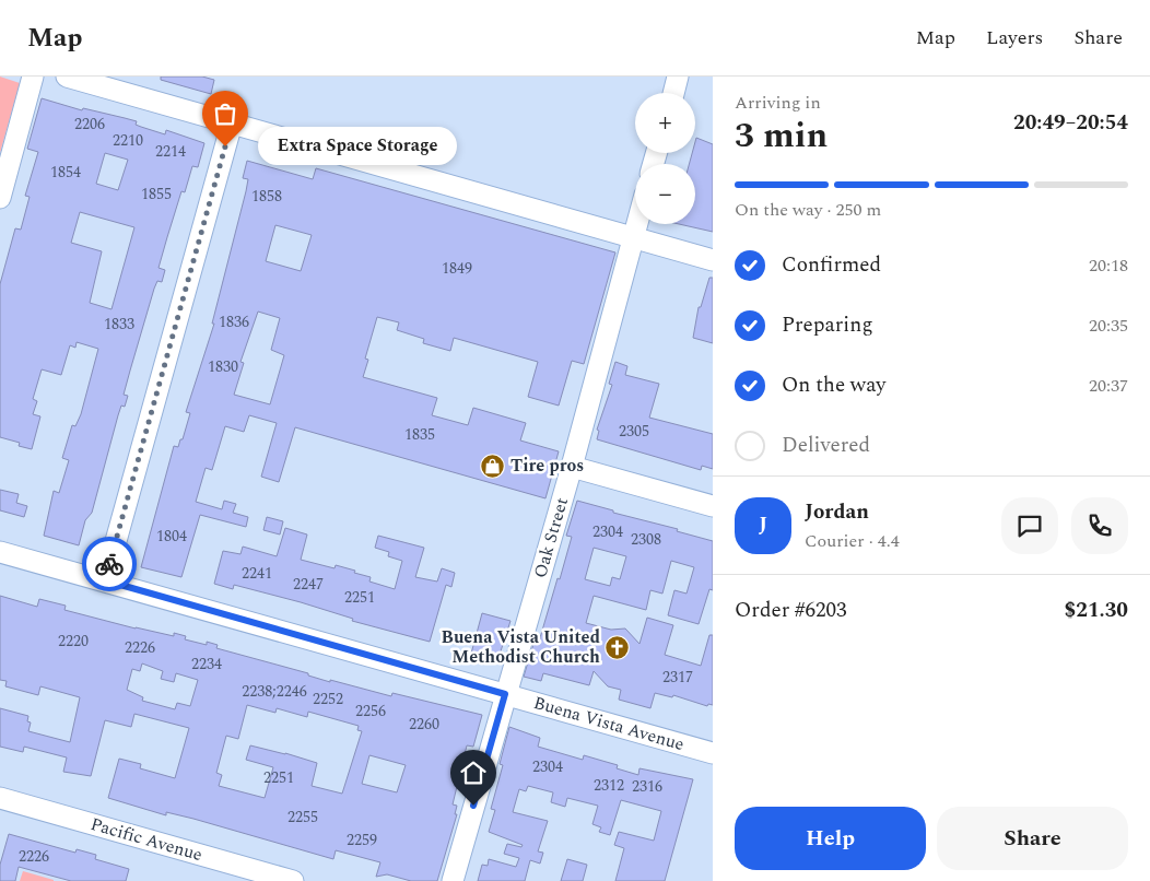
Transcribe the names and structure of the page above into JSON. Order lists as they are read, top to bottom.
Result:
{
  "streets": {
    "street": ["Oak Street", "Buena Vista Avenue", "Pacific Avenue"]
  },
  "crossings": [
    ["Oak Street", "Buena Vista Avenue"]
  ],
  "places": {
    "other": ["Extra Space Storage"],
    "shop": ["Tire pros"],
    "church": ["Buena Vista United Methodist Church"]
  },
  "house_numbers": [
    "2206",
    "2210",
    "2214",
    "1854",
    "1855",
    "1858",
    "1849",
    "1836",
    "1833",
    "1830",
    "2305",
    "1835",
    "2304",
    "1804",
    "2308",
    "2241",
    "2247",
    "2251",
    "2220",
    "2226",
    "2234",
    "2317",
    "2238;2246",
    "2252",
    "2256",
    "2260",
    "2304",
    "2251",
    "2312",
    "2316",
    "2255",
    "2259",
    "2226"
  ],
  "page": {
    "header": "Map",
    "nav": ["Map", "Layers", "Share"],
    "heading": ["3 min", "Arriving in", "20:49–20:54"],
    "panel": [
      "Jordan",
      "Courier · 4.4",
      "Order #6203",
      "$21.30"
    ],
    "map_buttons": ["+", "−"],
    "bubble": "Extra Space Storage",
    "bar": "On the way · 250 m",
    "list": [
      ["Confirmed", "20:18"],
      ["Preparing", "20:35"],
      ["On the way", "20:37"],
      "Delivered"
    ],
    "round": "J",
    "buttons": ["Help", "Share"]
  }
}
